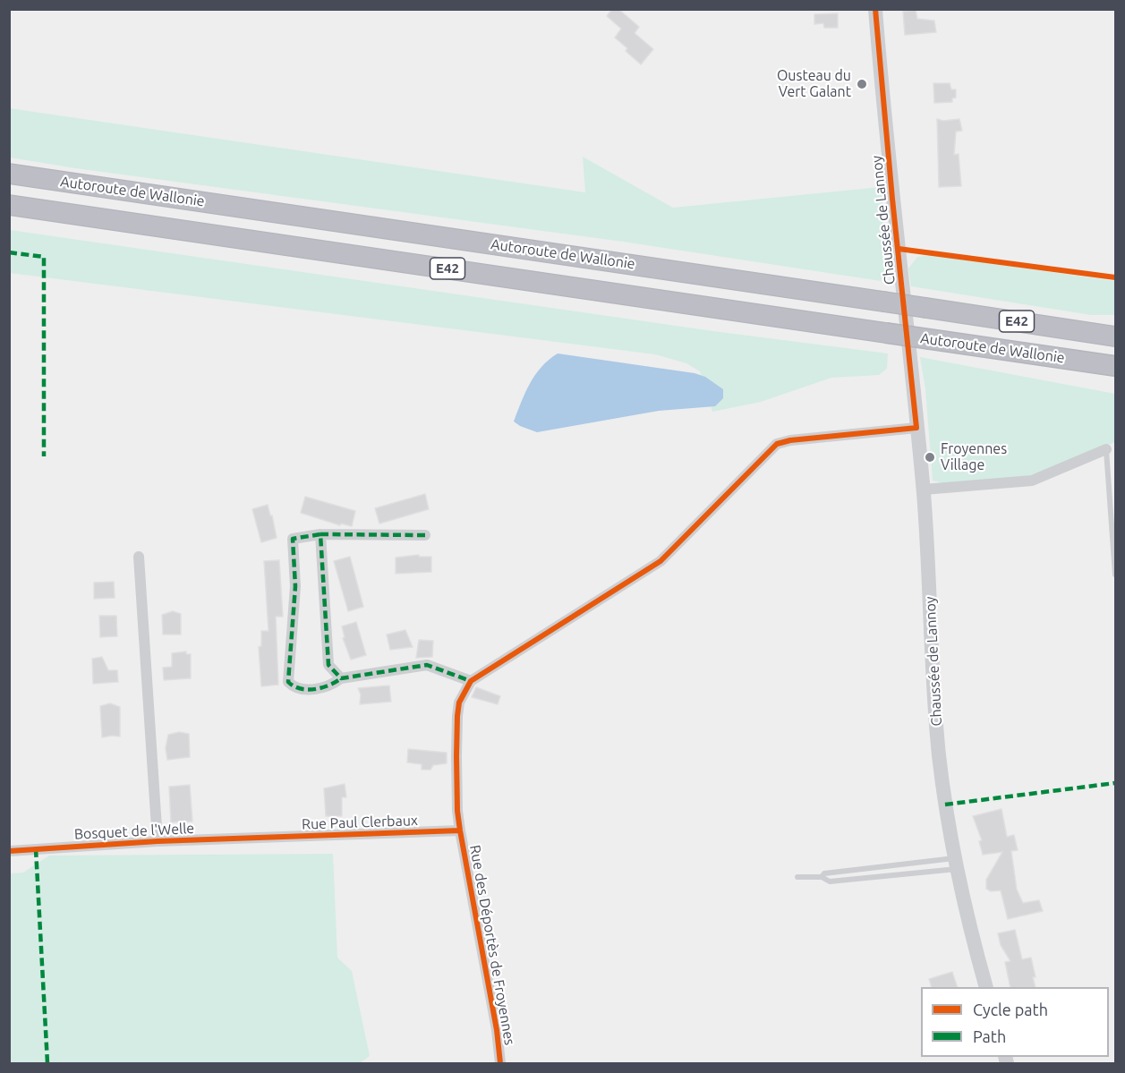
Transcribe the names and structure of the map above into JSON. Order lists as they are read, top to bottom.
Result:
{
  "streets": {
    "highway": ["Autoroute de Wallonie", "E42"],
    "main road": ["Chaussée de Lannoy"],
    "street": ["Rue Paul Clerbaux", "Bosquet de l'Welle", "Rue des Déportès de Froyennes"]
  },
  "crossings": [
    ["Rue Paul Clerbaux", "Bosquet de l'Welle"],
    ["Rue Paul Clerbaux", "Rue des Déportès de Froyennes"]
  ],
  "places": ["Ousteau du Vert Galant", "Froyennes Village"],
  "legend": ["Cycle path", "Path"]
}
